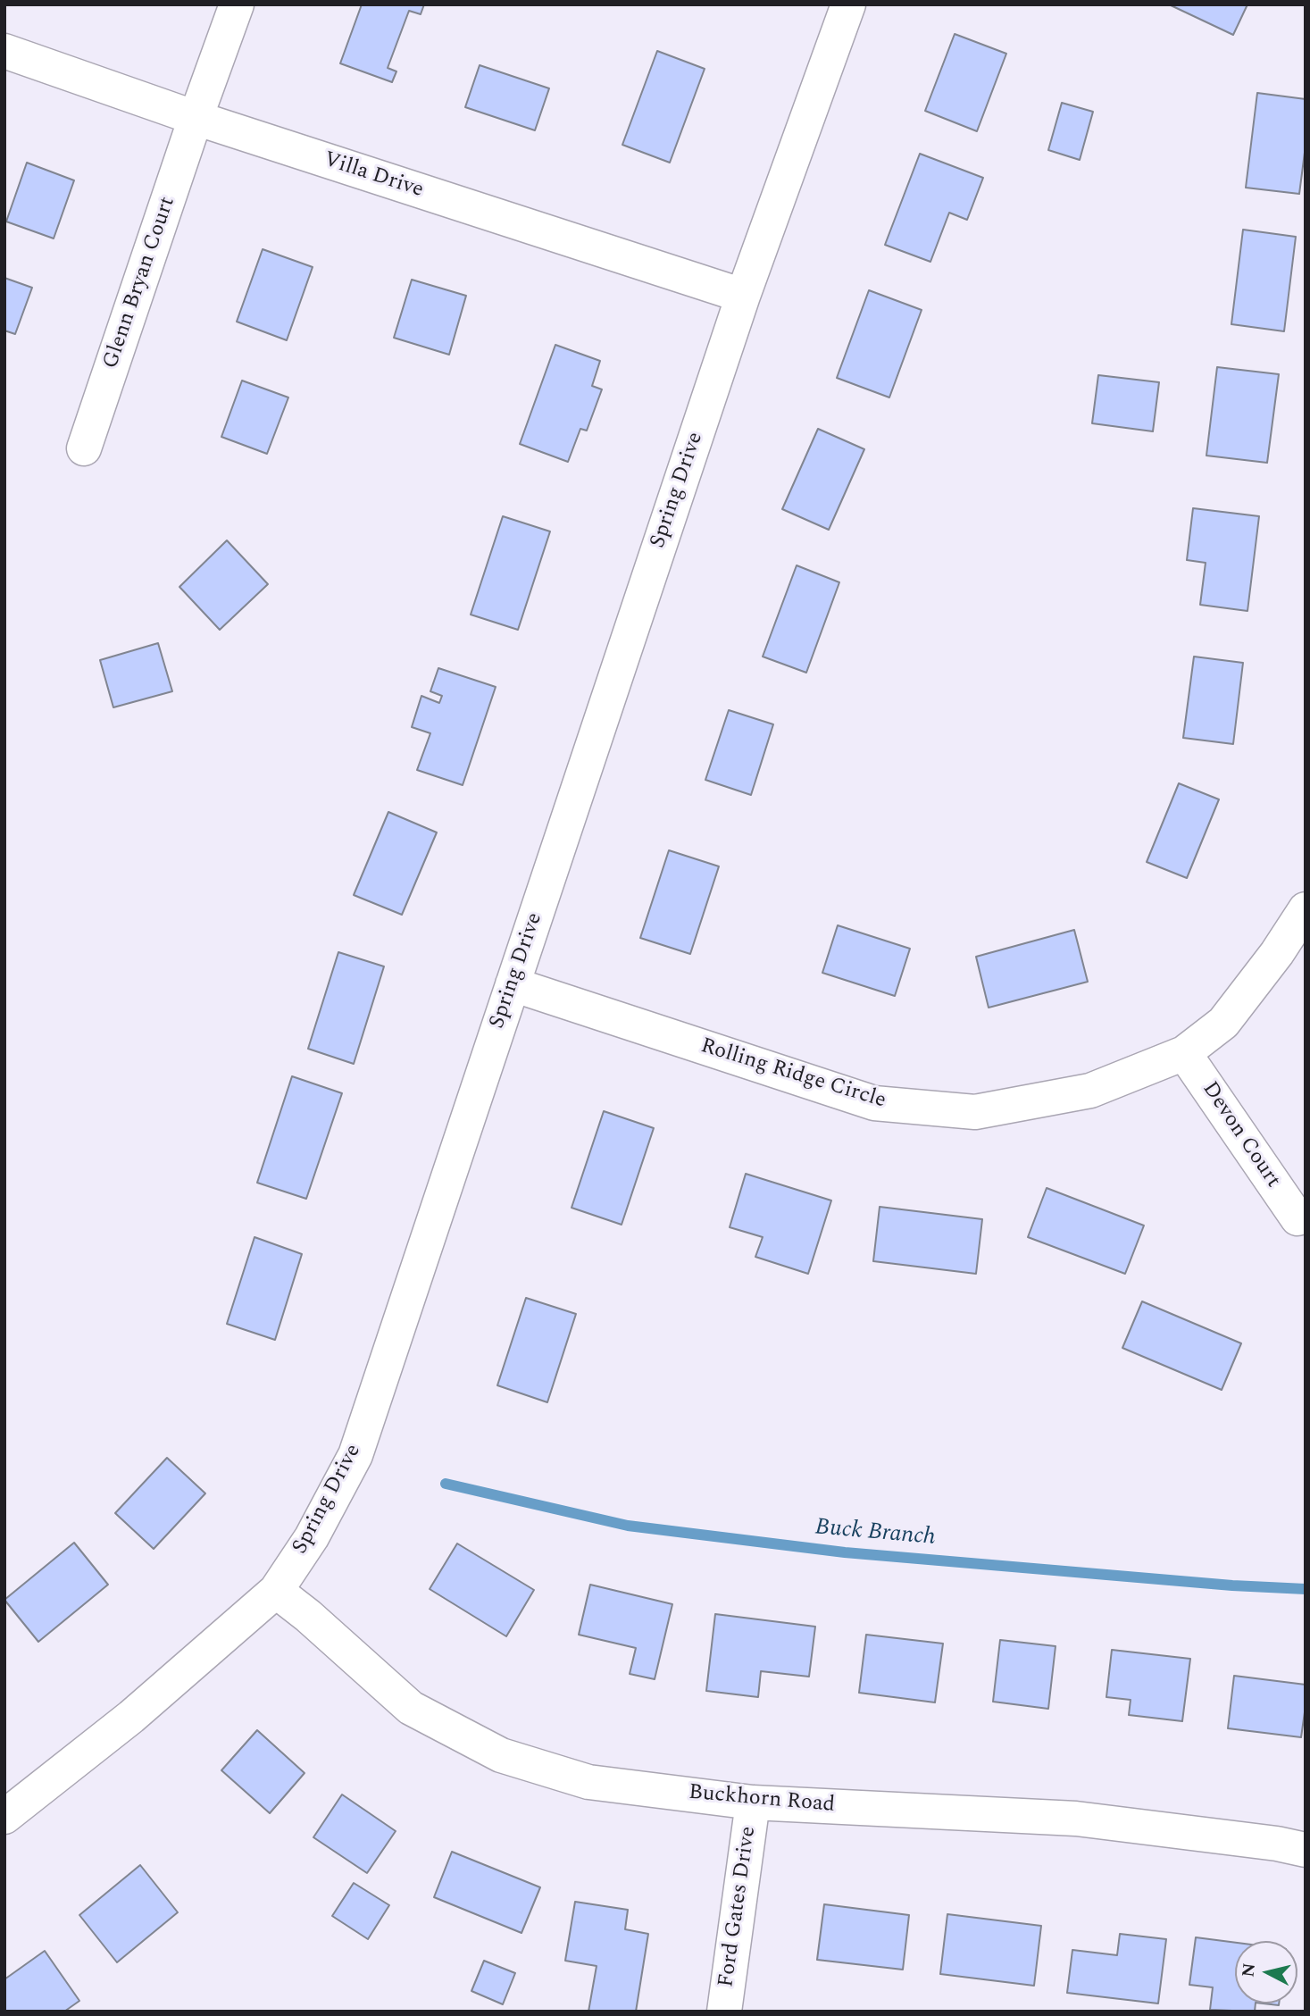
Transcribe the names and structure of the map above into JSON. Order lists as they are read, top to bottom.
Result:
{
  "streets": {
    "street": [
      "Villa Drive",
      "Glenn Bryan Court",
      "Spring Drive",
      "Rolling Ridge Circle",
      "Devon Court",
      "Buckhorn Road",
      "Ford Gates Drive"
    ]
  },
  "crossings": [
    ["Villa Drive", "Glenn Bryan Court"],
    ["Villa Drive", "Spring Drive"],
    ["Spring Drive", "Rolling Ridge Circle"],
    ["Spring Drive", "Buckhorn Road"],
    ["Rolling Ridge Circle", "Devon Court"],
    ["Buckhorn Road", "Ford Gates Drive"]
  ],
  "water": ["Buck Branch"],
  "north": "left"
}
